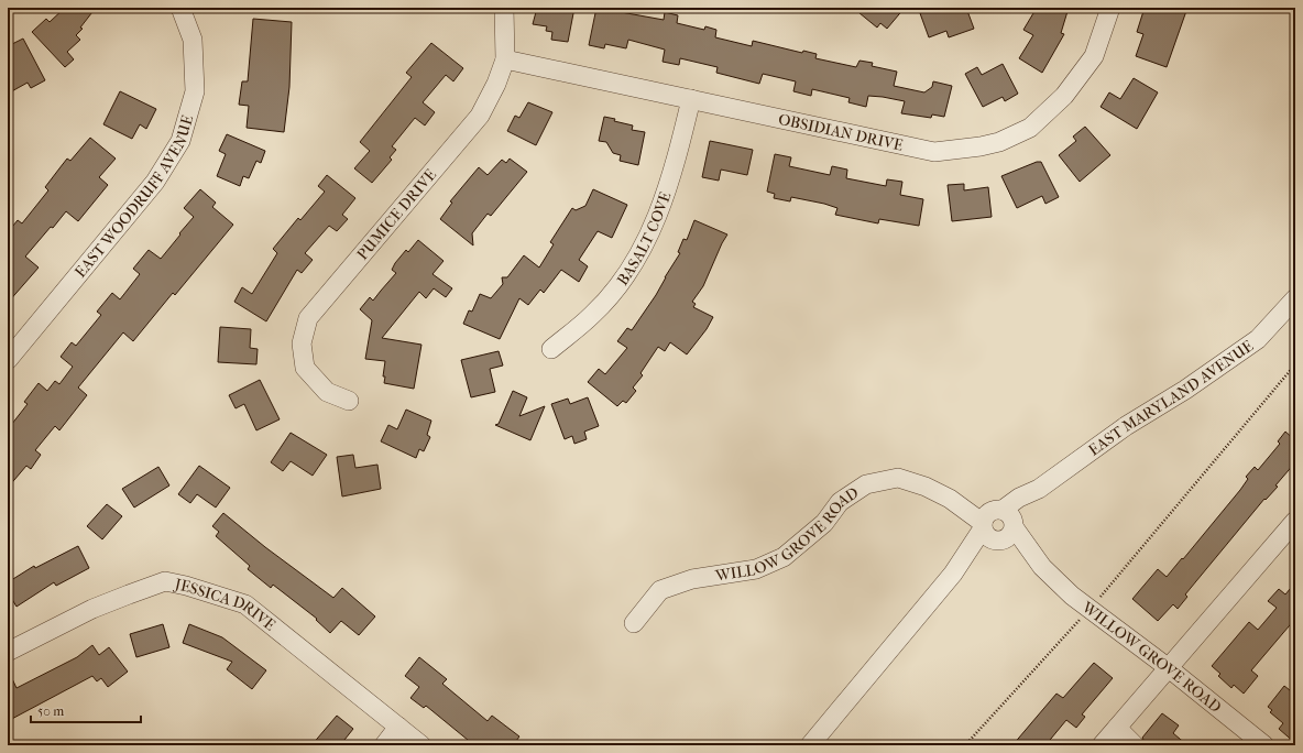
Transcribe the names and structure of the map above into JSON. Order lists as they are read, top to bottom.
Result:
{
  "streets": {
    "street": [
      "OBSIDIAN DRIVE",
      "EAST WOODRUFF AVENUE",
      "PUMICE DRIVE",
      "BASALT COVE",
      "EAST MARYLAND AVENUE",
      "WILLOW GROVE ROAD",
      "JESSICA DRIVE"
    ]
  },
  "crossings": [
    ["OBSIDIAN DRIVE", "PUMICE DRIVE"],
    ["OBSIDIAN DRIVE", "BASALT COVE"],
    ["EAST MARYLAND AVENUE", "WILLOW GROVE ROAD"]
  ],
  "scale_bar": "50 m"
}
